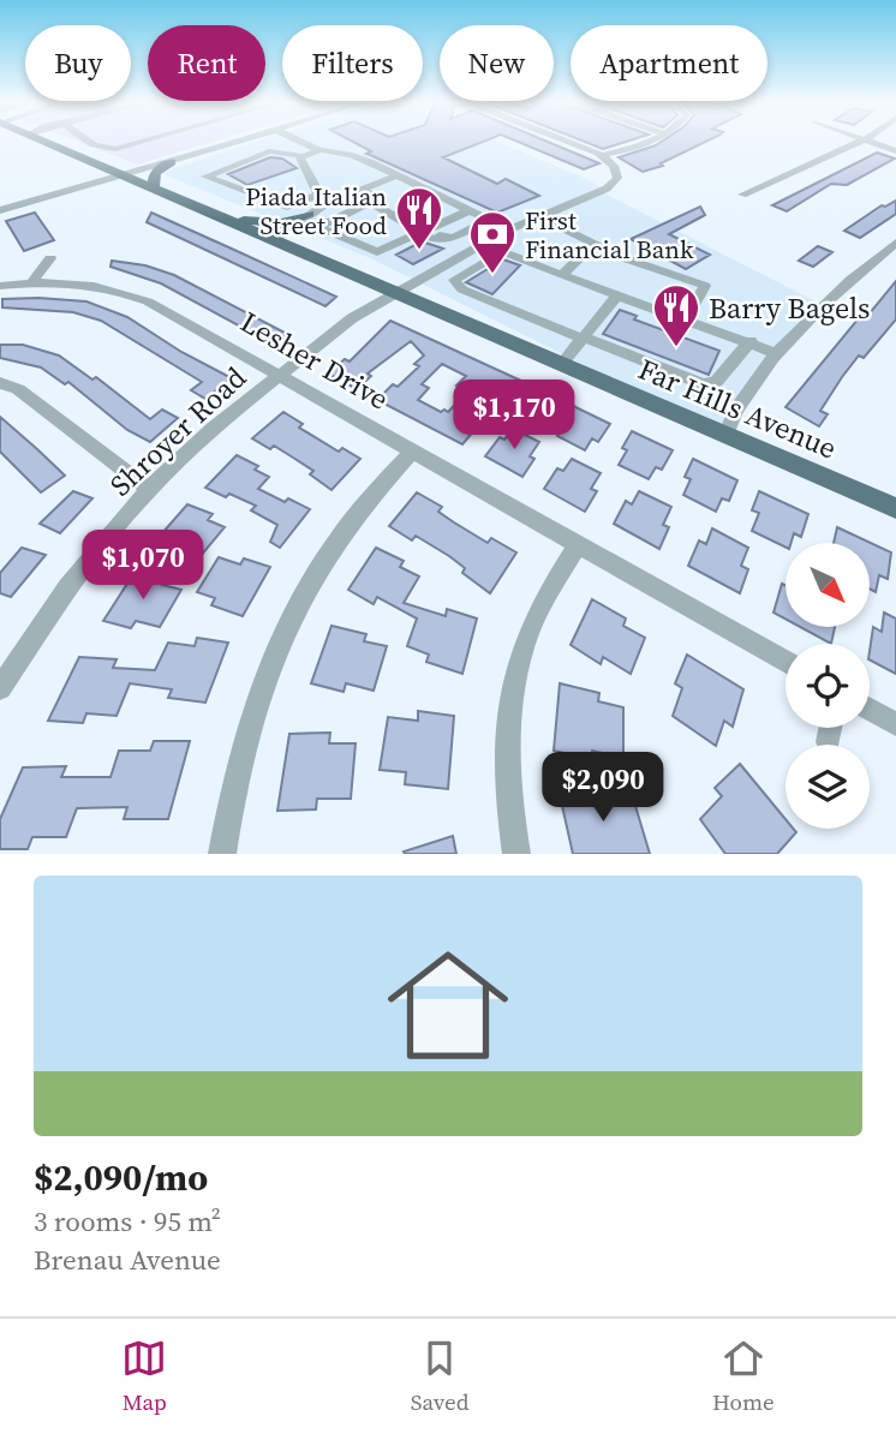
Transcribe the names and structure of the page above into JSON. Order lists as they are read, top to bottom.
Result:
{
  "streets": {
    "main road": ["Far Hills Avenue"],
    "street": ["Lesher Drive", "Shroyer Road"]
  },
  "crossings": [
    ["Lesher Drive", "Shroyer Road"],
    ["Far Hills Avenue", "Shroyer Road"]
  ],
  "places": {
    "restaurant": ["Piada Italian Street Food", "Barry Bagels"],
    "bank": ["First Financial Bank"]
  },
  "north": "bottom right",
  "page": {
    "chip": [
      "Buy",
      "Rent",
      "Filters",
      "New",
      "Apartment"
    ],
    "price": ["$1,170", "$1,070", "$2,090"],
    "list": [
      {
        "name": "$2,090/mo",
        "note": "3 rooms · 95 m² · Brenau Avenue"
      }
    ],
    "tabs": ["Map", "Saved", "Home"]
  }
}
